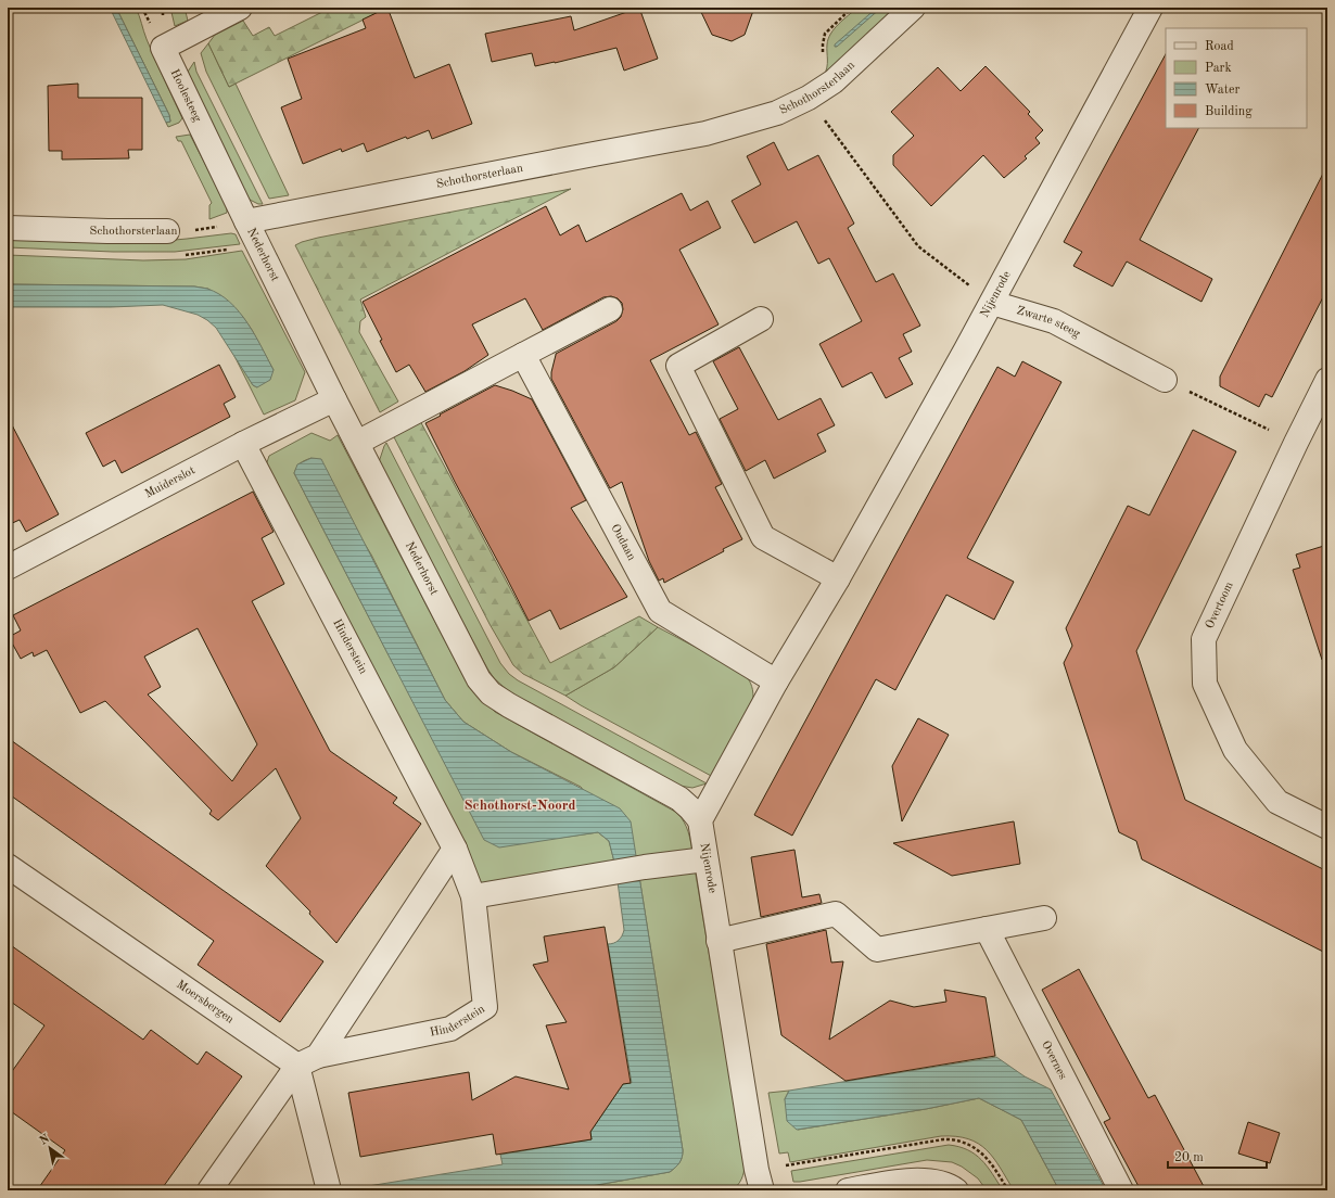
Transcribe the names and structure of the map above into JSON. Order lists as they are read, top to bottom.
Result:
{
  "streets": {
    "street": [
      "Schothorsterlaan",
      "Hoolesteeg",
      "Nederhorst",
      "Nijenrode",
      "Zwarte steeg",
      "Muiderslot",
      "Oudaan",
      "Overtoom",
      "Hinderstein",
      "Moersbergen",
      "Overnes"
    ]
  },
  "crossings": [
    ["Schothorsterlaan", "Hoolesteeg"],
    ["Schothorsterlaan", "Nederhorst"],
    ["Hoolesteeg", "Nederhorst"],
    ["Nederhorst", "Nijenrode"],
    ["Nederhorst", "Muiderslot"],
    ["Nijenrode", "Zwarte steeg"],
    ["Nijenrode", "Oudaan"],
    ["Muiderslot", "Hinderstein"],
    ["Hinderstein", "Moersbergen"]
  ],
  "districts": ["Schothorst-Noord"],
  "legend": [
    "Road",
    "Park",
    "Water",
    "Building"
  ],
  "scale_bar": "20 m",
  "north": "top left"
}
